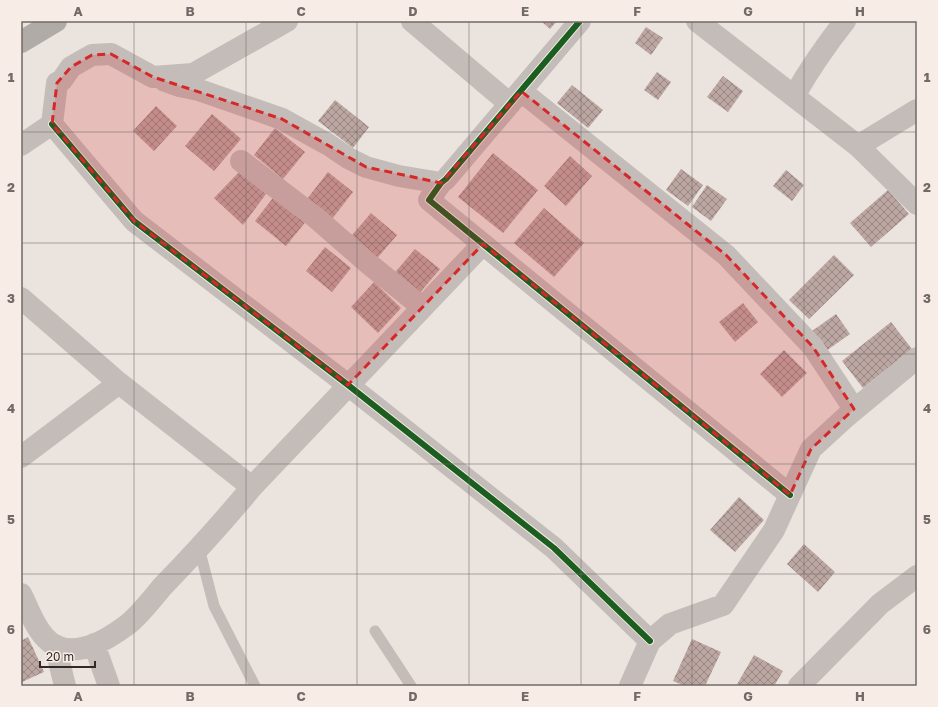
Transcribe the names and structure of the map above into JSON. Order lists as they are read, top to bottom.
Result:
{
  "scale_bar": "20 m",
  "grid": {
    "columns": [
      "A",
      "B",
      "C",
      "D",
      "E",
      "F",
      "G",
      "H"
    ],
    "rows": [
      "1",
      "2",
      "3",
      "4",
      "5",
      "6"
    ]
  }
}
